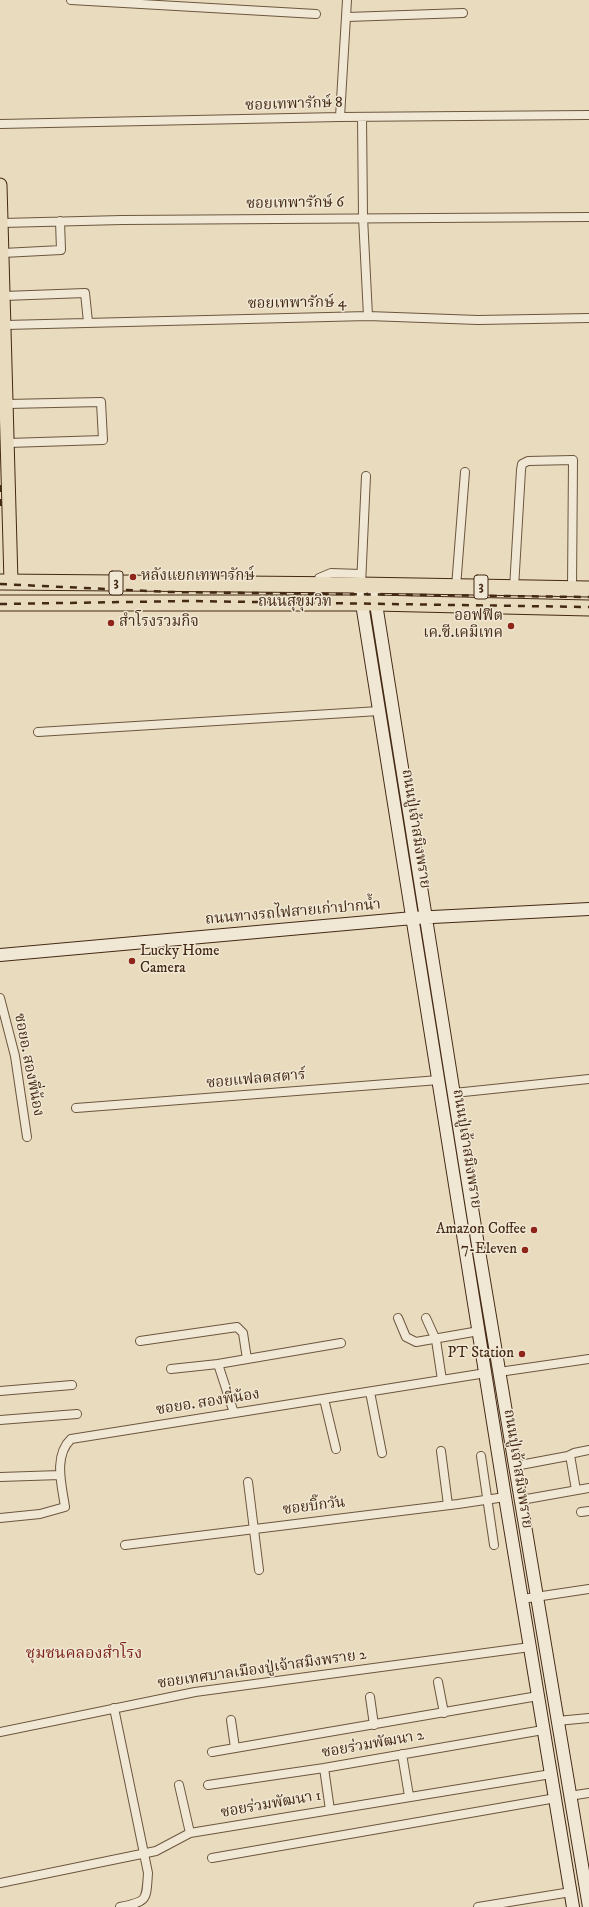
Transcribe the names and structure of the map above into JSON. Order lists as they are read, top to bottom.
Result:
{
  "streets": {
    "highway": ["3", "ถนนสุขุมวิท"],
    "main road": ["ถนนปู่เจ้าสมิงพราย", "ถนนทางรถไฟสายเก่าปากน้ำ"],
    "street": [
      "ซอยเทพารักษ์ 8",
      "ซอยเทพารักษ์ 6",
      "ซอยเทพารักษ์ 4",
      "ซอยอ. สองพี่น้อง",
      "ซอยแฟลตสตาร์",
      "ซอยบิ๊กวัน",
      "ซอยเทศบาลเมืองปู่เจ้าสมิงพราย 2",
      "ซอยร่วมพัฒนา 2",
      "ซอยร่วมพัฒนา 1"
    ]
  },
  "crossings": [
    ["ถนนสุขุมวิท", "ถนนปู่เจ้าสมิงพราย"],
    ["ถนนปู่เจ้าสมิงพราย", "ถนนทางรถไฟสายเก่าปากน้ำ"],
    ["ถนนปู่เจ้าสมิงพราย", "ซอยอ. สองพี่น้อง"],
    ["ถนนปู่เจ้าสมิงพราย", "ซอยแฟลตสตาร์"],
    ["ถนนปู่เจ้าสมิงพราย", "ซอยบิ๊กวัน"],
    ["ถนนปู่เจ้าสมิงพราย", "ซอยเทศบาลเมืองปู่เจ้าสมิงพราย 2"],
    ["ถนนปู่เจ้าสมิงพราย", "ซอยร่วมพัฒนา 2"],
    ["ถนนปู่เจ้าสมิงพราย", "ซอยร่วมพัฒนา 1"]
  ],
  "districts": ["ชุมชนคลองสำโรง"],
  "places": [
    "หลังแยกเทพารักษ์",
    "สำโรงรวมกิจ",
    "ออฟฟิต เค.ซี.เคมิเทค",
    "Lucky Home Camera",
    "Amazon Coffee",
    "7-Eleven",
    "PT Station"
  ]
}
